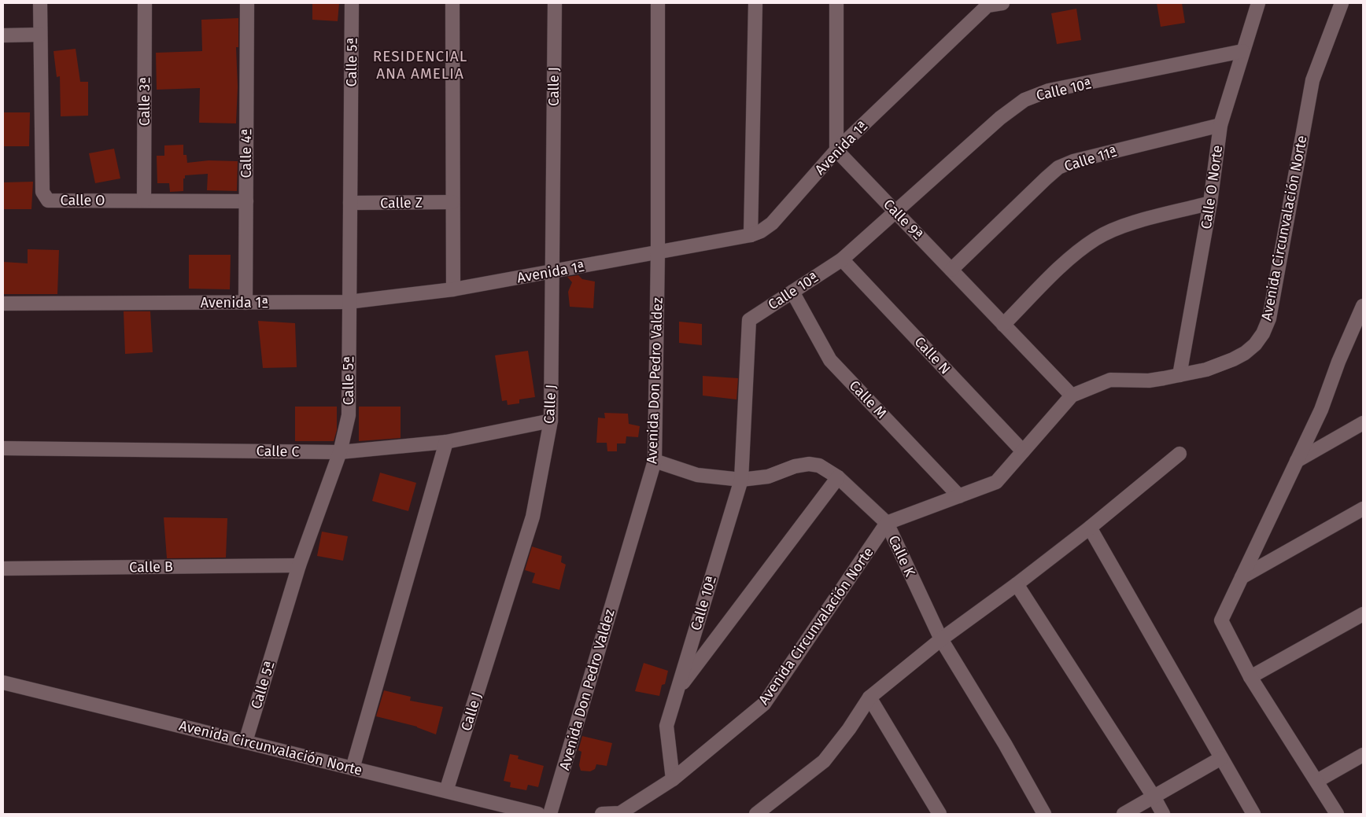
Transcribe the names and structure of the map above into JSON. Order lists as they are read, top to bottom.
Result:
{
  "streets": {
    "street": [
      "Calle 5ª",
      "Calle J",
      "Calle 10ª",
      "Calle 3ª",
      "Avenida 1ª",
      "Calle 4ª",
      "Calle 11ª",
      "Calle O Norte",
      "Calle O",
      "Calle Z",
      "Calle 9ª",
      "Avenida Circunvalación Norte",
      "Calle N",
      "Avenida Don Pedro Valdez",
      "Calle M",
      "Calle C",
      "Calle K",
      "Calle B"
    ]
  },
  "crossings": [
    ["Calle 5ª", "Avenida 1ª"],
    ["Calle 5ª", "Calle Z"],
    ["Calle 5ª", "Avenida Circunvalación Norte"],
    ["Calle 5ª", "Calle C"],
    ["Calle 5ª", "Calle B"],
    ["Calle J", "Avenida 1ª"],
    ["Calle J", "Avenida Circunvalación Norte"],
    ["Calle J", "Calle C"],
    ["Calle 10ª", "Calle O Norte"],
    ["Calle 10ª", "Calle 9ª"],
    ["Calle 10ª", "Avenida Circunvalación Norte"],
    ["Calle 10ª", "Calle N"],
    ["Calle 10ª", "Calle M"],
    ["Calle 10ª", "Calle K"],
    ["Calle 3ª", "Calle O"],
    ["Avenida 1ª", "Calle 4ª"],
    ["Avenida 1ª", "Calle 9ª"],
    ["Avenida 1ª", "Avenida Don Pedro Valdez"],
    ["Calle 4ª", "Calle O"],
    ["Calle 11ª", "Calle O Norte"],
    ["Calle 11ª", "Calle 9ª"],
    ["Calle O Norte", "Avenida Circunvalación Norte"],
    ["Calle 9ª", "Avenida Circunvalación Norte"],
    ["Avenida Circunvalación Norte", "Calle N"],
    ["Avenida Circunvalación Norte", "Calle M"],
    ["Avenida Circunvalación Norte", "Calle K"],
    ["Avenida Don Pedro Valdez", "Calle K"]
  ],
  "districts": ["RESIDENCIAL ANA AMELIA"]
}
